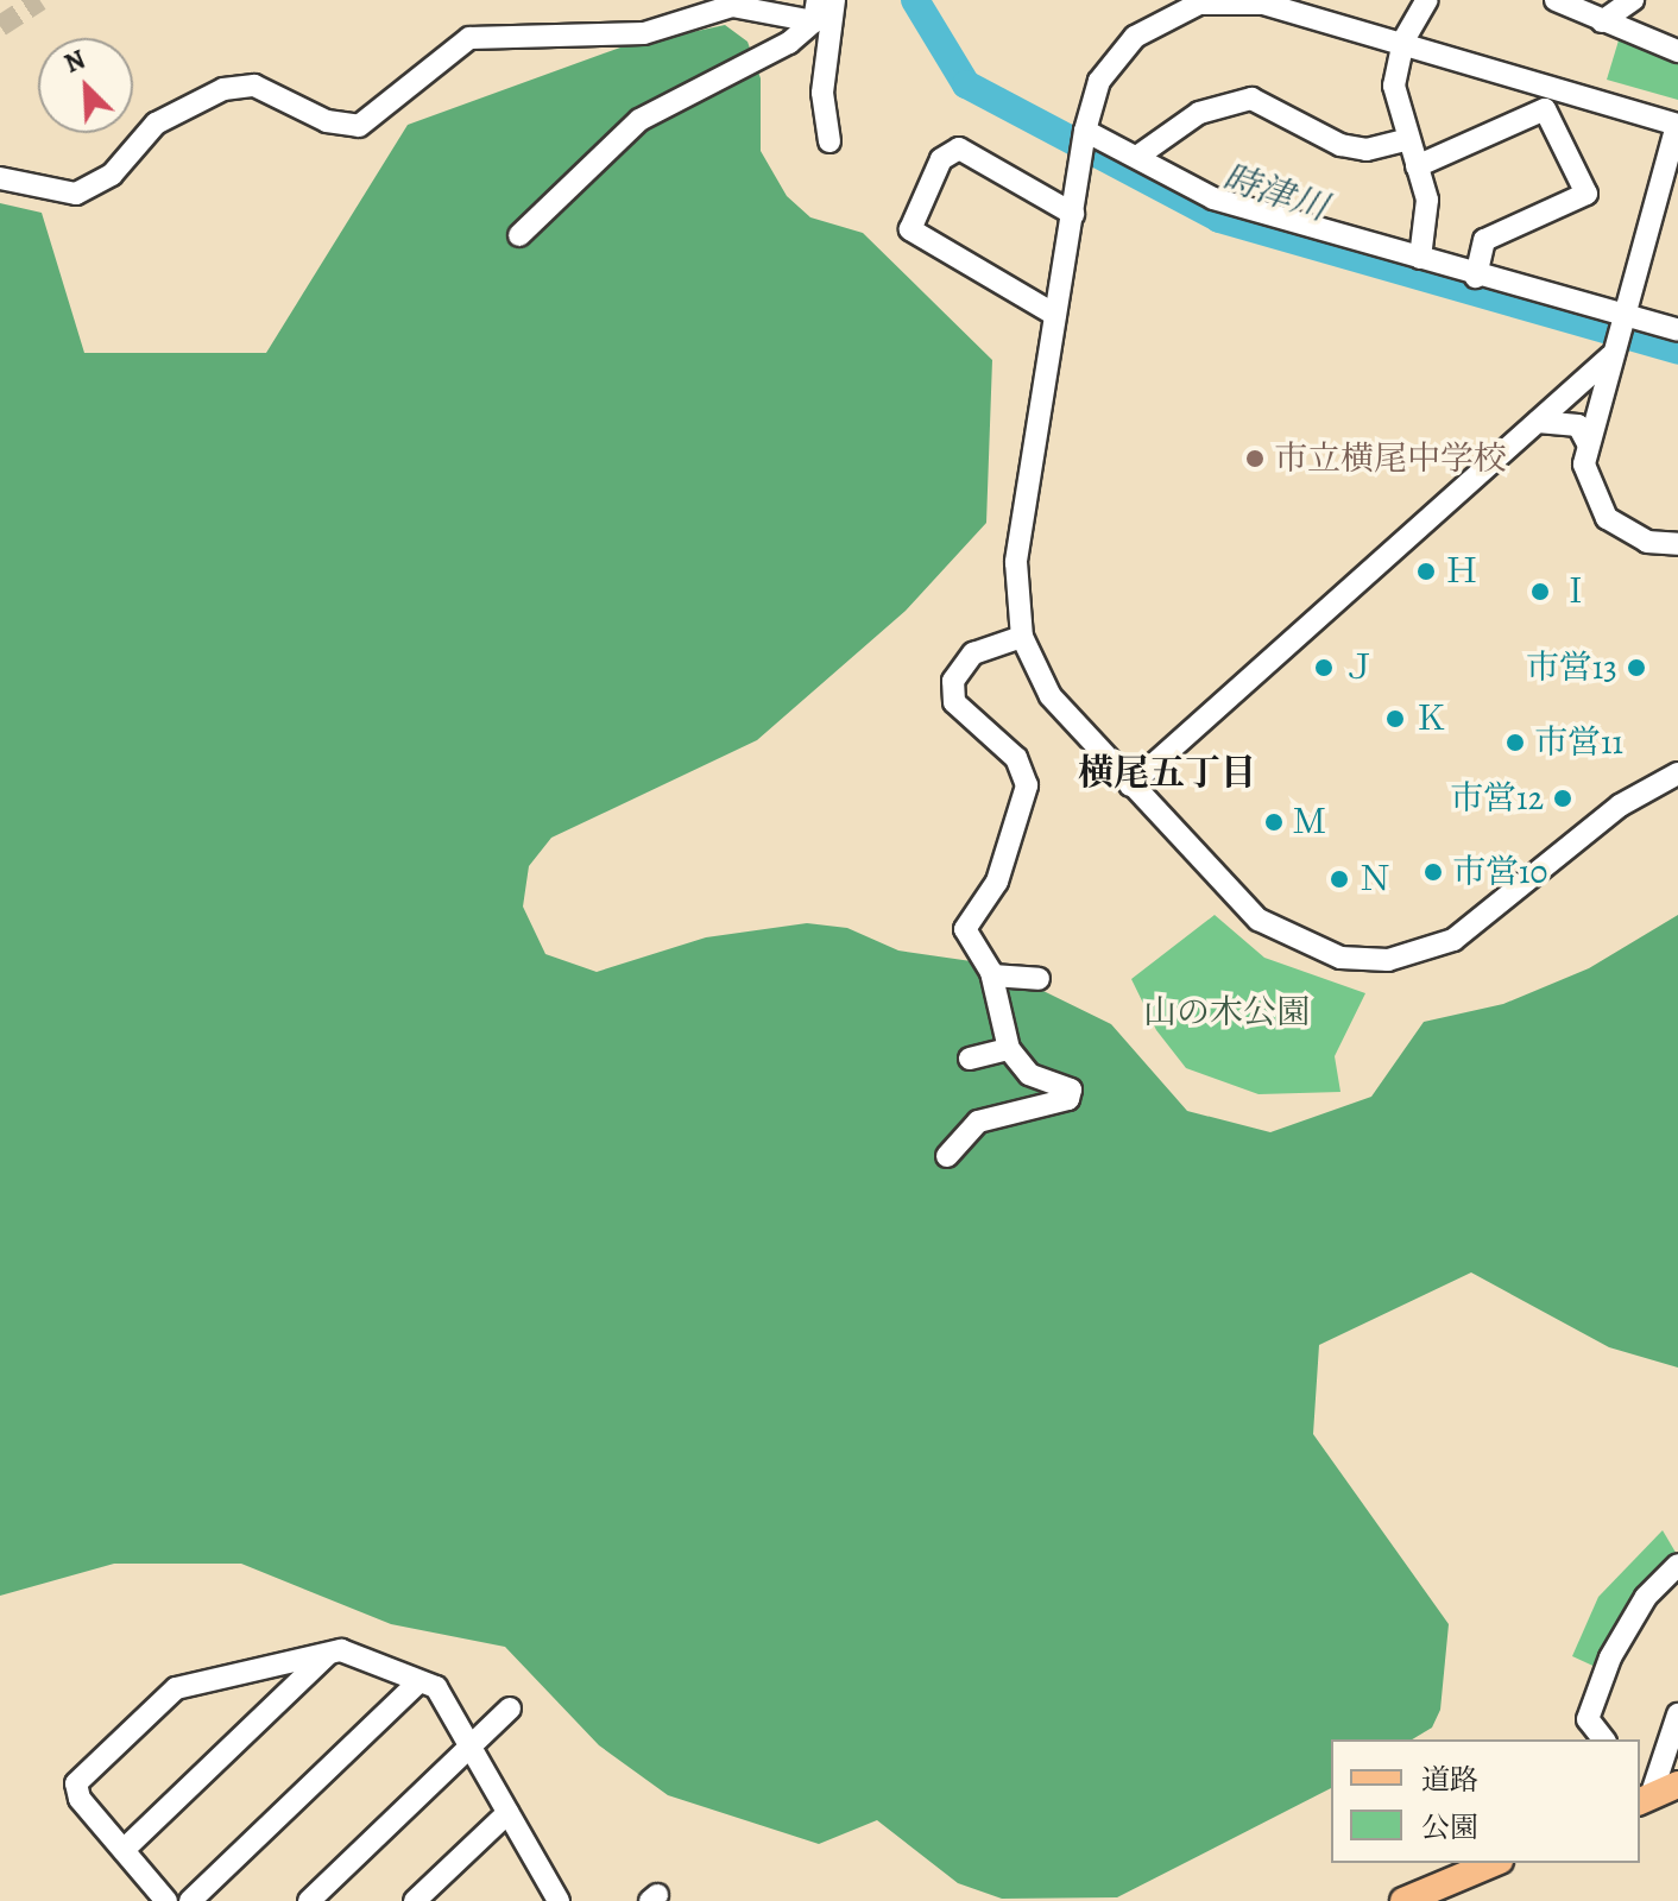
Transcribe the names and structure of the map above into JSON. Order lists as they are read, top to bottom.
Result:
{
  "districts": ["横尾五丁目"],
  "water": ["時津川"],
  "parks": ["山の木公園"],
  "places": [
    "市立横尾中学校",
    "Ｈ",
    "Ｉ",
    "Ｊ",
    "市営13",
    "Ｋ",
    "市営11",
    "市営12",
    "Ｍ",
    "市営10",
    "Ｎ"
  ],
  "legend": ["道路", "公園"],
  "north": "top left"
}
